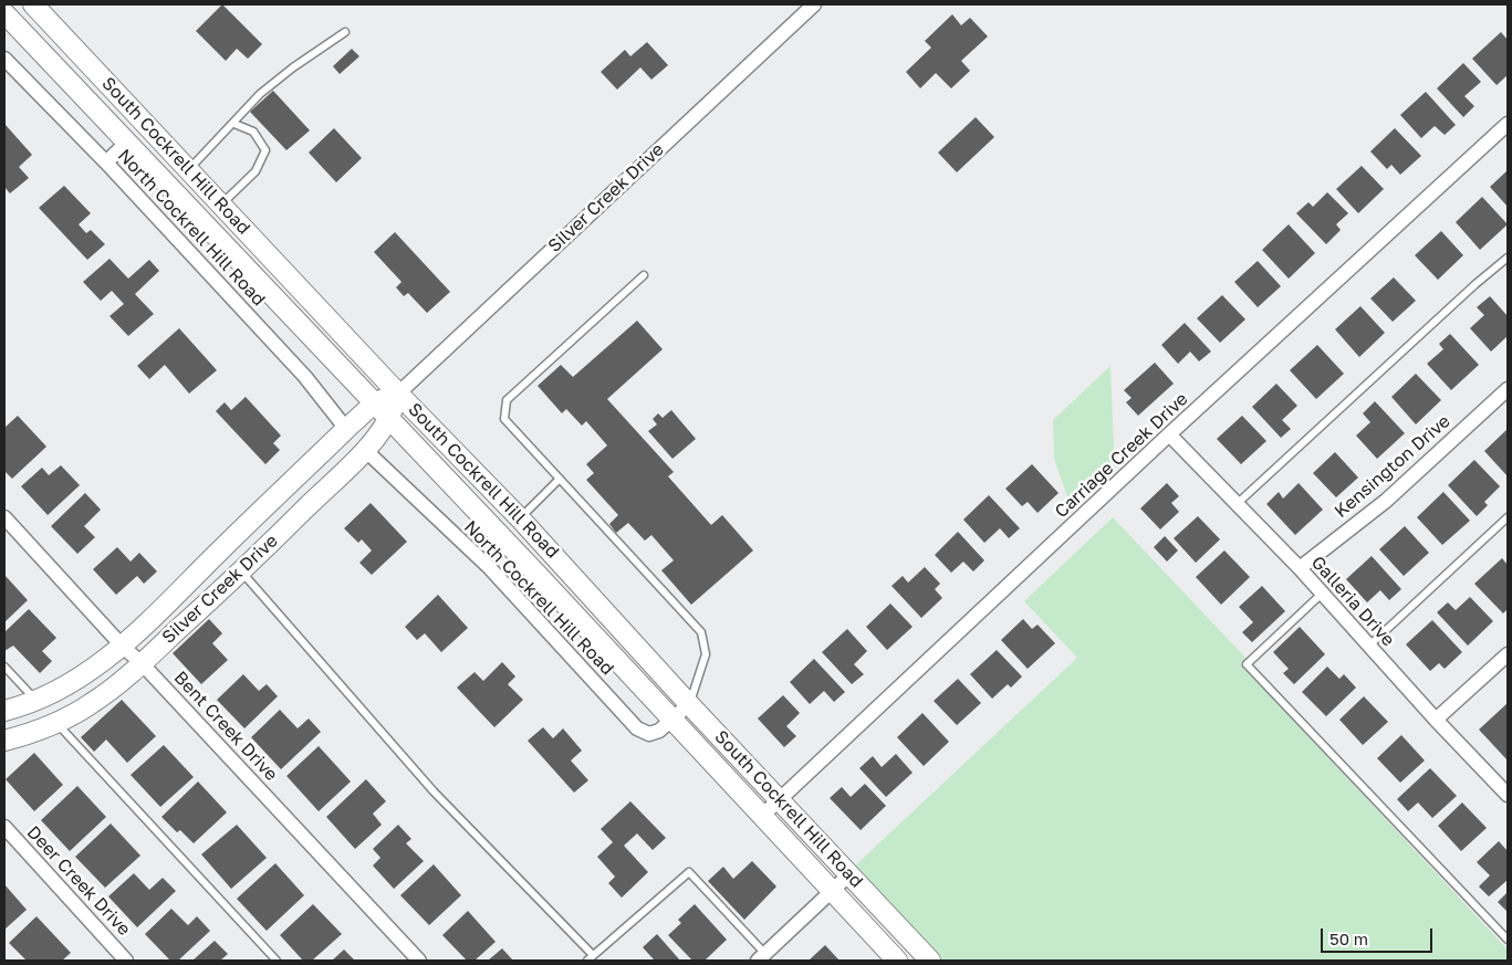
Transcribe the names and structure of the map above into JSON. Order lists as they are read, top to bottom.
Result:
{
  "streets": {
    "main road": ["South Cockrell Hill Road", "Silver Creek Drive"],
    "street": [
      "North Cockrell Hill Road",
      "Carriage Creek Drive",
      "Kensington Drive",
      "Galleria Drive",
      "Bent Creek Drive",
      "Deer Creek Drive"
    ]
  },
  "crossings": [
    ["South Cockrell Hill Road", "Silver Creek Drive"],
    ["South Cockrell Hill Road", "North Cockrell Hill Road"],
    ["South Cockrell Hill Road", "Carriage Creek Drive"],
    ["Silver Creek Drive", "North Cockrell Hill Road"],
    ["Silver Creek Drive", "Bent Creek Drive"],
    ["Carriage Creek Drive", "Galleria Drive"],
    ["Kensington Drive", "Galleria Drive"]
  ],
  "scale_bar": "50 m"
}
